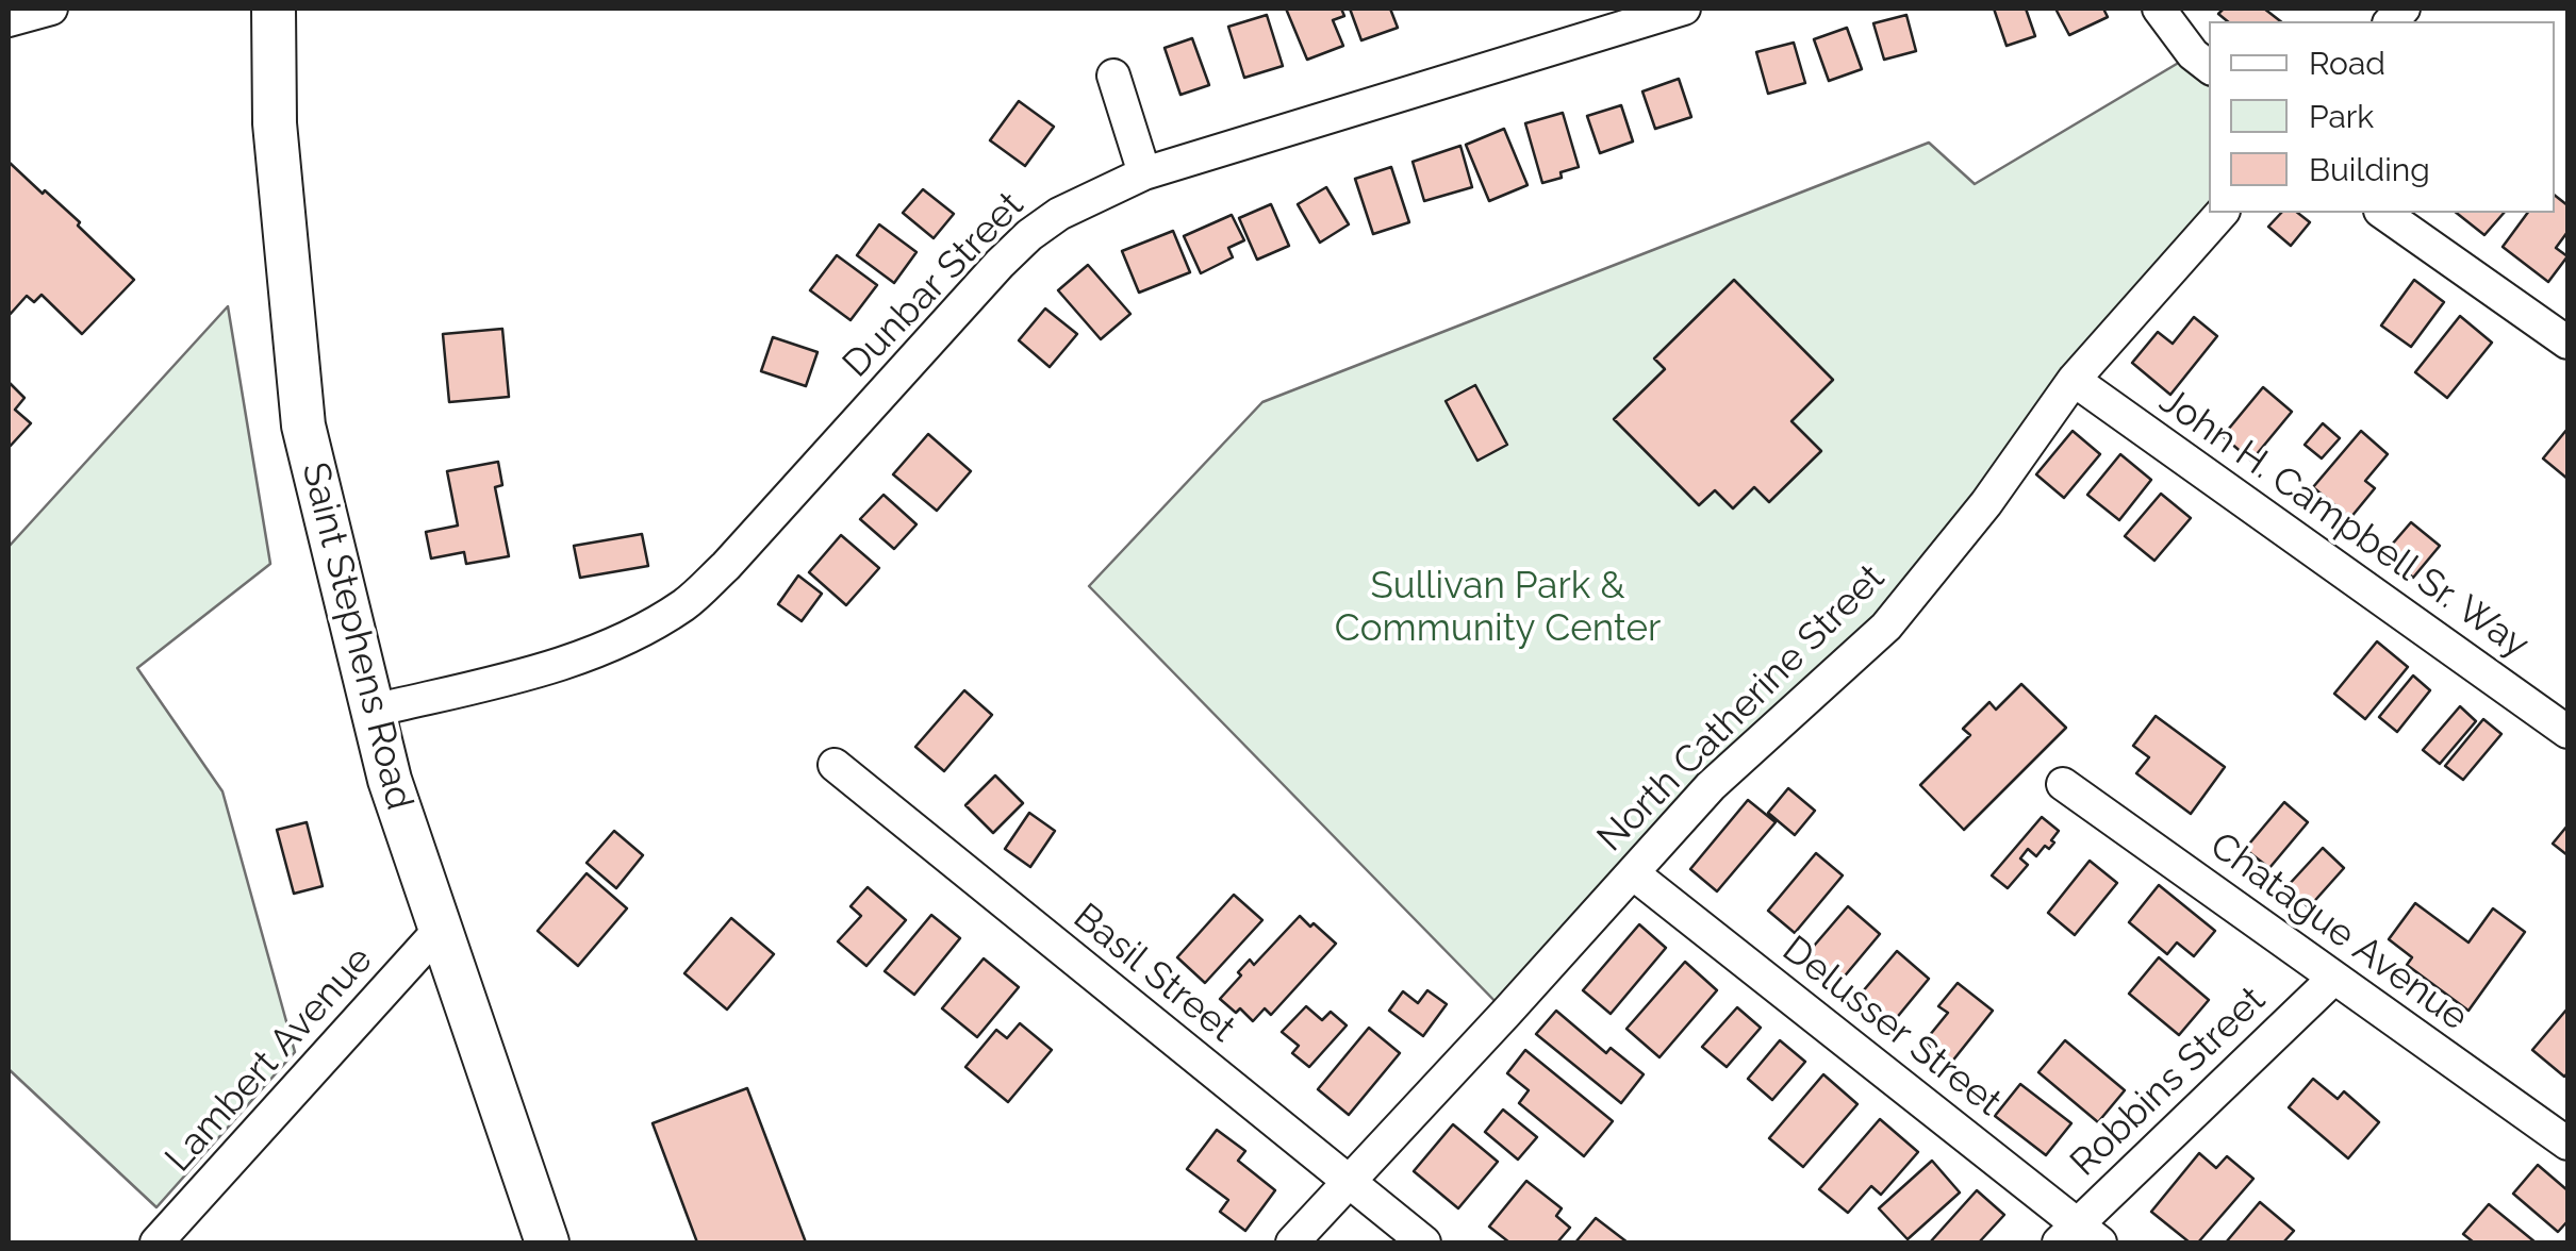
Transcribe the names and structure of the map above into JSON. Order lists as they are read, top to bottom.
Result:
{
  "streets": {
    "main road": ["Saint Stephens Road"],
    "street": [
      "Dunbar Street",
      "John H. Campbell Sr. Way",
      "North Catherine Street",
      "Chatague Avenue",
      "Basil Street",
      "Delusser Street",
      "Lambert Avenue",
      "Robbins Street"
    ]
  },
  "crossings": [
    ["Dunbar Street", "Saint Stephens Road"],
    ["John H. Campbell Sr. Way", "North Catherine Street"],
    ["Saint Stephens Road", "Lambert Avenue"],
    ["North Catherine Street", "Basil Street"],
    ["North Catherine Street", "Delusser Street"],
    ["Chatague Avenue", "Robbins Street"],
    ["Delusser Street", "Robbins Street"]
  ],
  "parks": ["Sullivan Park & Community Center"],
  "legend": ["Road", "Park", "Building"]
}
